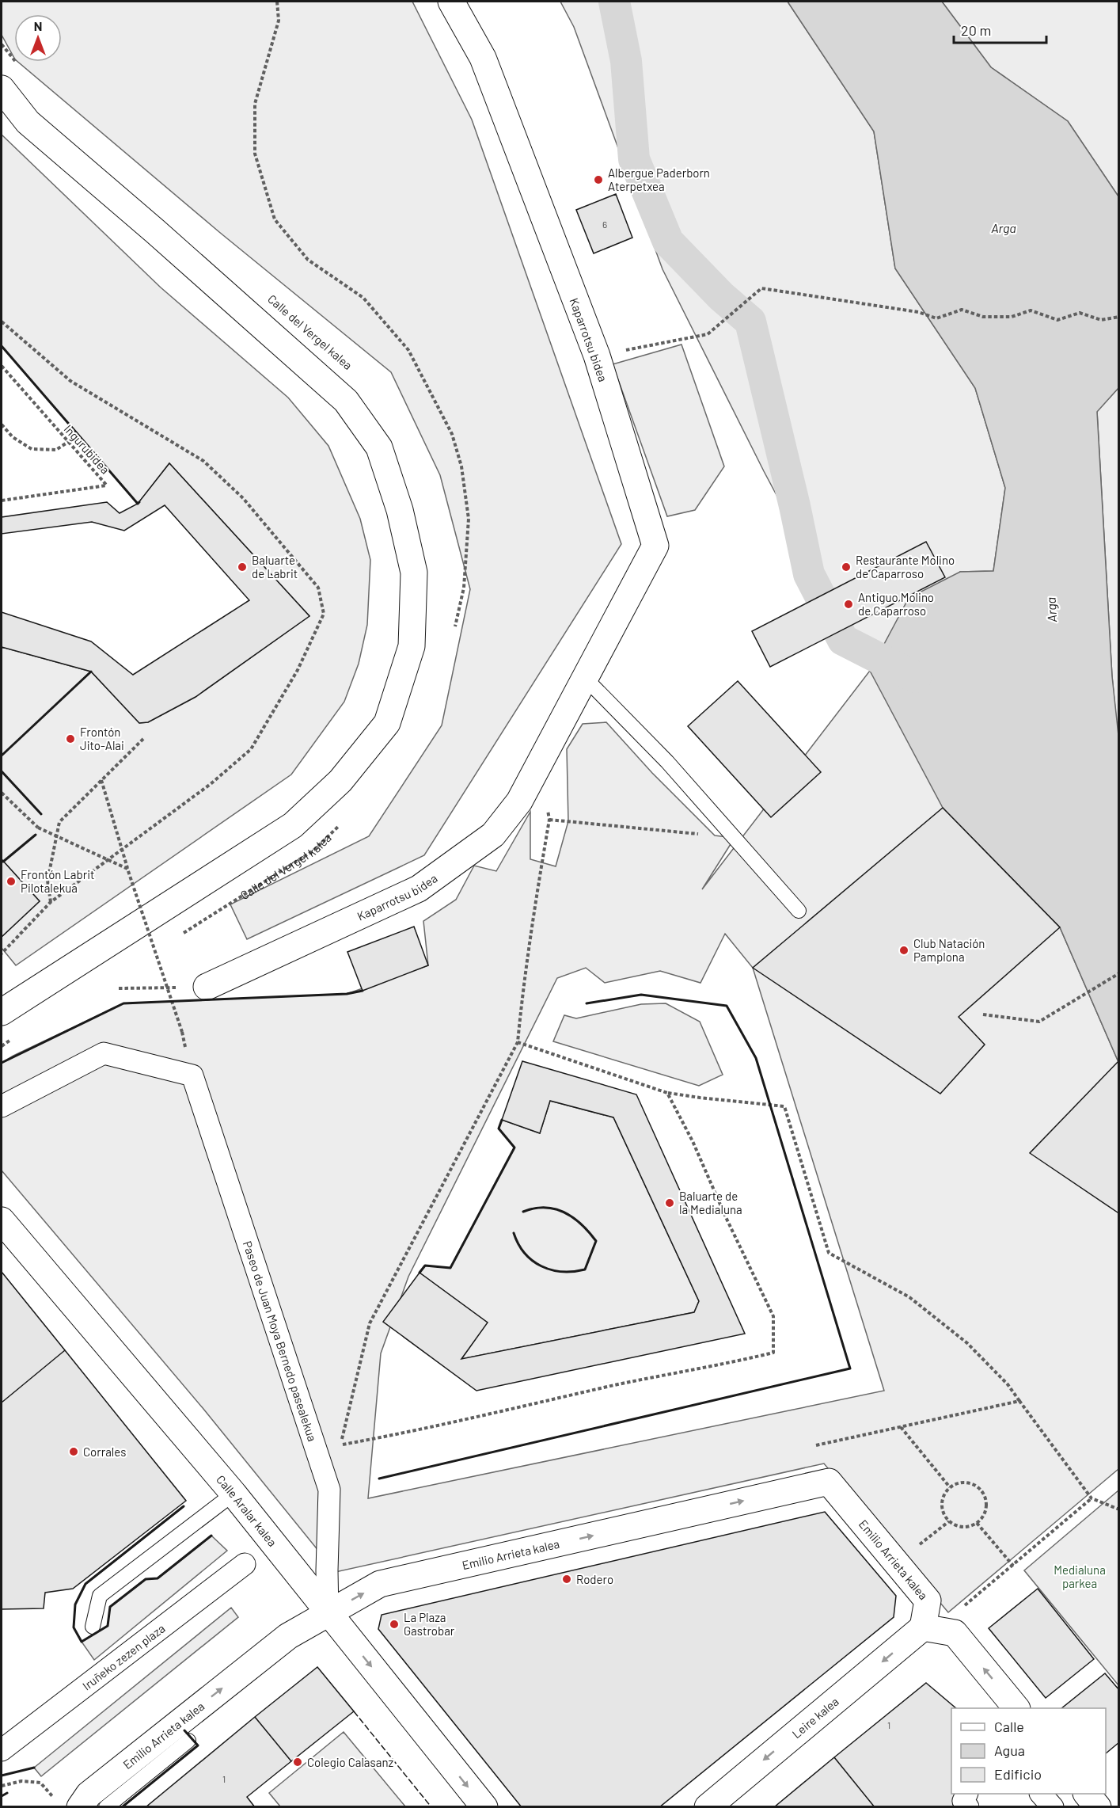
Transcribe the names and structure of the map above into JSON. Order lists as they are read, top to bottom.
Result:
{
  "streets": {
    "street": [
      "Kaparrotsu bidea",
      "Paseo de Juan Moya Bernedo pasealekua",
      "Calle Aralar kalea",
      "Emilio Arrieta kalea",
      "Iruñeko zezen plaza",
      "Leire kalea"
    ],
    "path": ["Calle del Vergel kalea", "Ingurubidea"]
  },
  "crossings": [
    ["Paseo de Juan Moya Bernedo pasealekua", "Calle Aralar kalea"],
    ["Paseo de Juan Moya Bernedo pasealekua", "Emilio Arrieta kalea"],
    ["Calle Aralar kalea", "Emilio Arrieta kalea"],
    ["Emilio Arrieta kalea", "Leire kalea"]
  ],
  "one_way": ["Emilio Arrieta kalea", "Leire kalea"],
  "water": ["Arga"],
  "parks": ["Medialuna parkea"],
  "places": [
    "Albergue Paderborn Aterpetxea",
    "Baluarte de Labrit",
    "Restaurante Molino de Caparroso",
    "Antiguo Molino de Caparroso",
    "Frontón Jito-Alai",
    "Frontón Labrit Pilotalekua",
    "Club Natación Pamplona",
    "Baluarte de la Medialuna",
    "Corrales",
    "Rodero",
    "La Plaza Gastrobar",
    "Colegio Calasanz"
  ],
  "house_numbers": ["6", "1", "1"],
  "legend": ["Calle", "Agua", "Edificio"],
  "scale_bar": "20 m",
  "north": "top"
}
